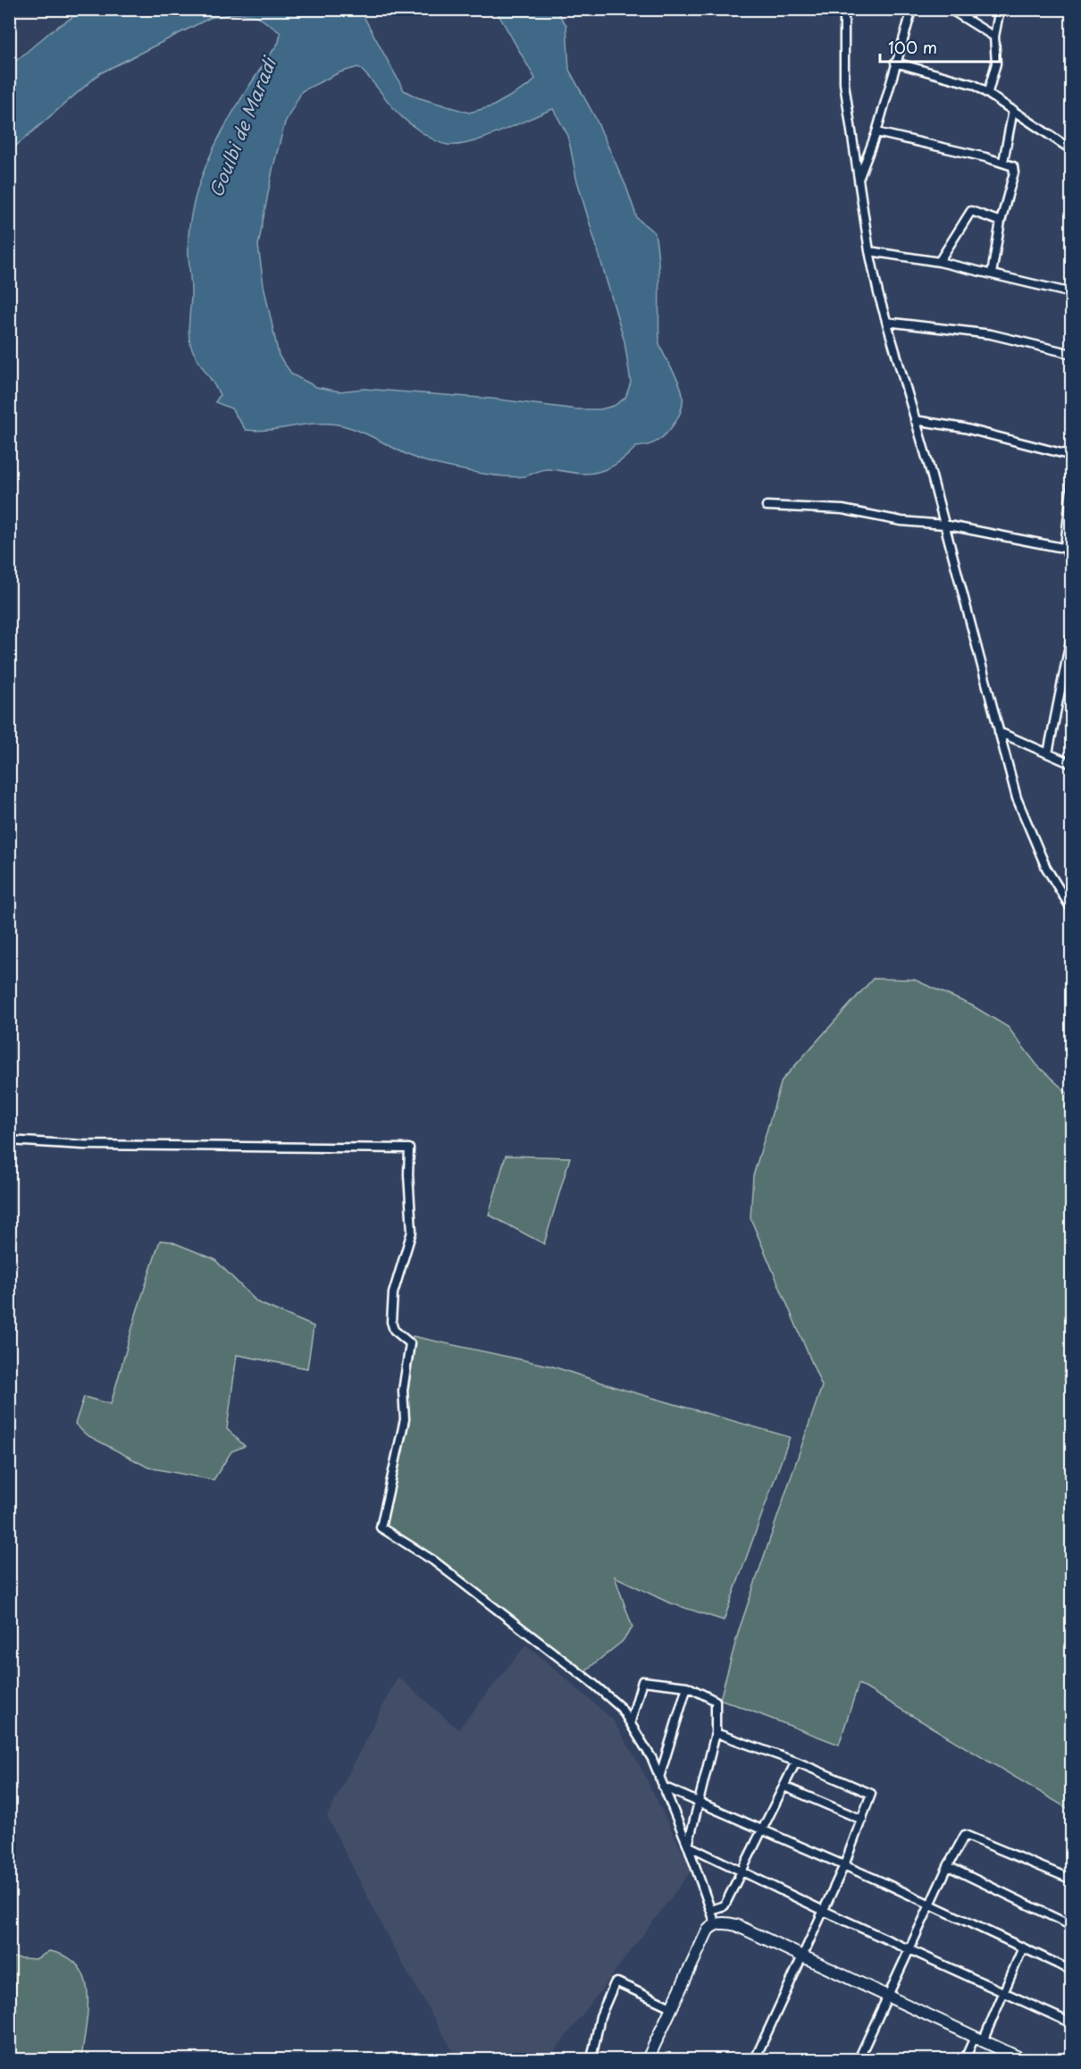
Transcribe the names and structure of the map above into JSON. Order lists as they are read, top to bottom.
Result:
{
  "water": ["Goulbi de Maradi"],
  "scale_bar": "100 m"
}
